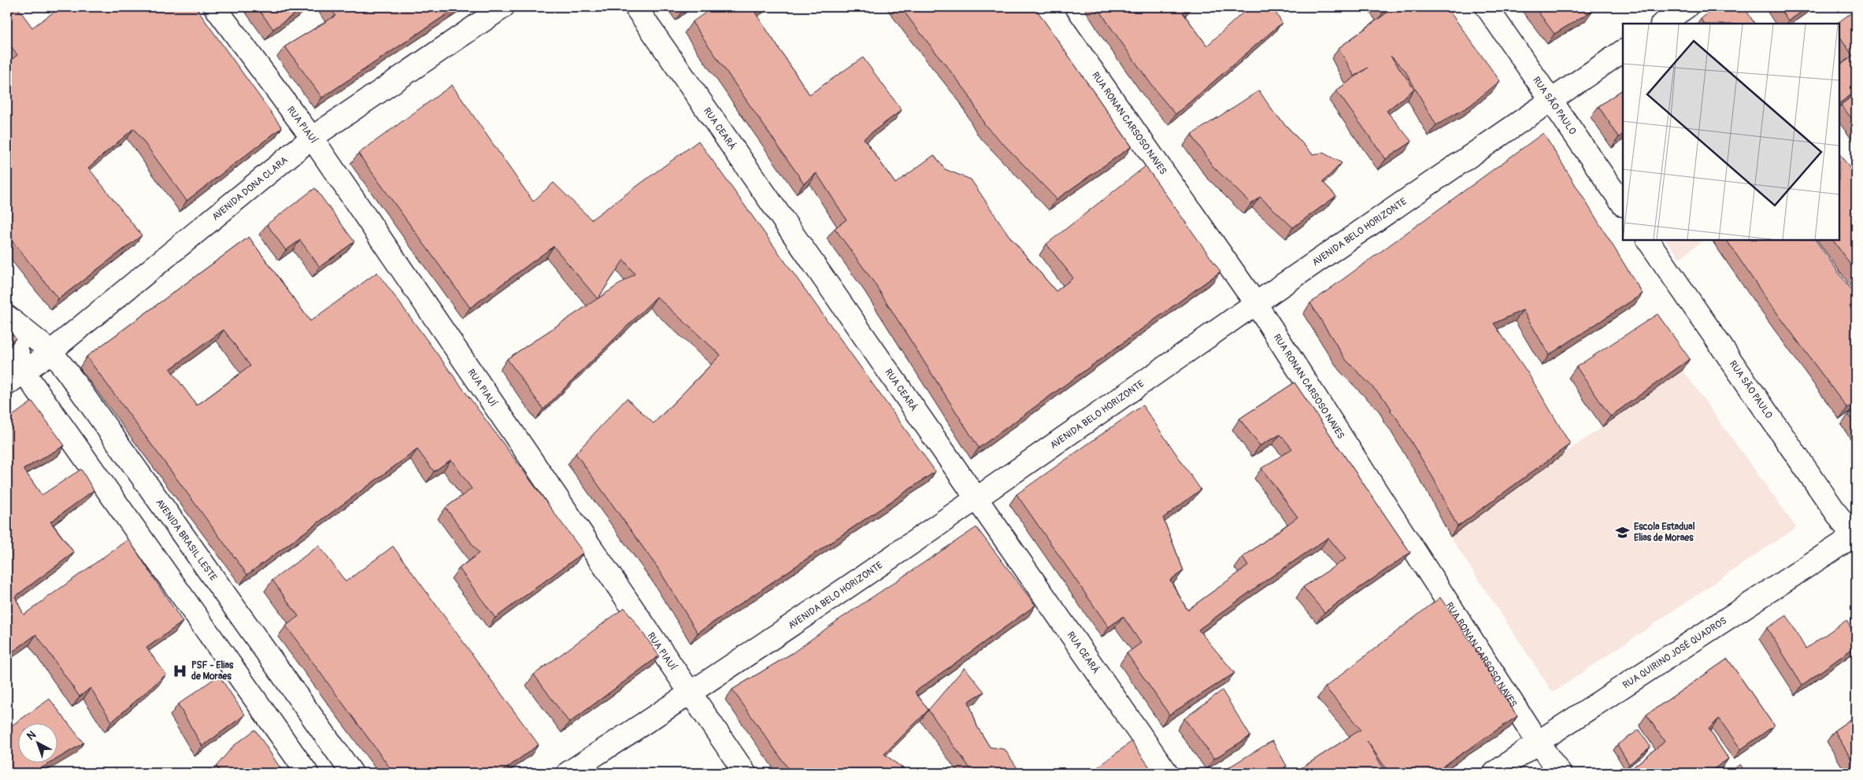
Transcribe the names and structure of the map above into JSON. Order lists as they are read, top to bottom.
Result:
{
  "streets": {
    "street": [
      "RUA SÃO PAULO",
      "RUA RONAN CARSOSO NAVES",
      "RUA PIAUÍ",
      "RUA CEARÁ",
      "AVENIDA DONA CLARA",
      "AVENIDA BELO HORIZONTE",
      "AVENIDA BRASIL LESTE",
      "RUA QUIRINO JOSÉ QUADROS"
    ]
  },
  "crossings": [
    ["RUA SÃO PAULO", "AVENIDA BELO HORIZONTE"],
    ["RUA SÃO PAULO", "RUA QUIRINO JOSÉ QUADROS"],
    ["RUA RONAN CARSOSO NAVES", "AVENIDA BELO HORIZONTE"],
    ["RUA RONAN CARSOSO NAVES", "RUA QUIRINO JOSÉ QUADROS"],
    ["RUA PIAUÍ", "AVENIDA DONA CLARA"],
    ["RUA PIAUÍ", "AVENIDA BELO HORIZONTE"],
    ["RUA CEARÁ", "AVENIDA BELO HORIZONTE"],
    ["AVENIDA DONA CLARA", "AVENIDA BRASIL LESTE"]
  ],
  "places": {
    "school or university": ["Escola Estadual Elias de Moraes"],
    "hospital": ["PSF - Elias de Moraes"]
  },
  "north": "top left"
}
